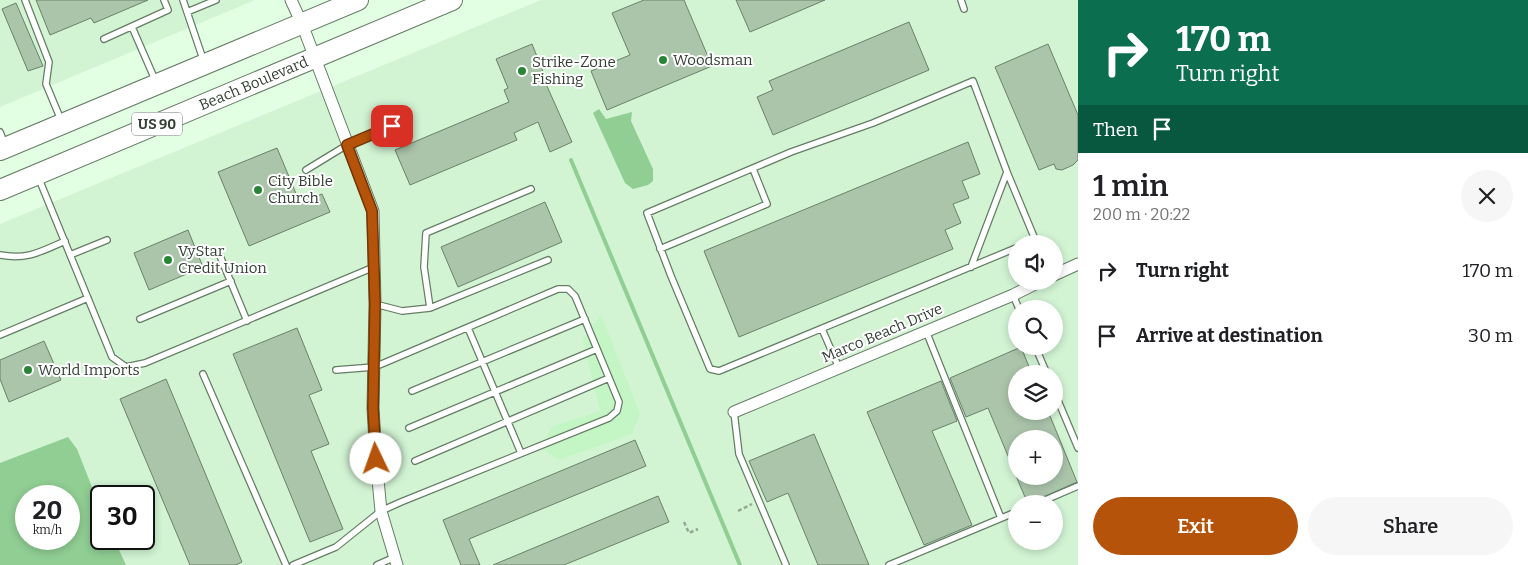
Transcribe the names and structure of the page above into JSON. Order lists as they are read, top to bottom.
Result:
{
  "streets": {
    "highway": ["Beach Boulevard", "US 90"],
    "street": ["Marco Beach Drive"]
  },
  "places": [
    "Woodsman",
    "Strike-Zone Fishing",
    "City Bible Church",
    "VyStar Credit Union",
    "World Imports"
  ],
  "page": {
    "turn": ["170 m", "Turn right"],
    "then": "Then",
    "heading": ["1 min", "200 m · 20:22"],
    "map_buttons": ["+", "−"],
    "list": [
      {
        "name": "Turn right",
        "value": "170 m"
      },
      {
        "name": "Arrive at destination",
        "value": "30 m"
      }
    ],
    "speed": "20 km/h",
    "limit": "30",
    "buttons": ["Exit", "Share"]
  }
}
